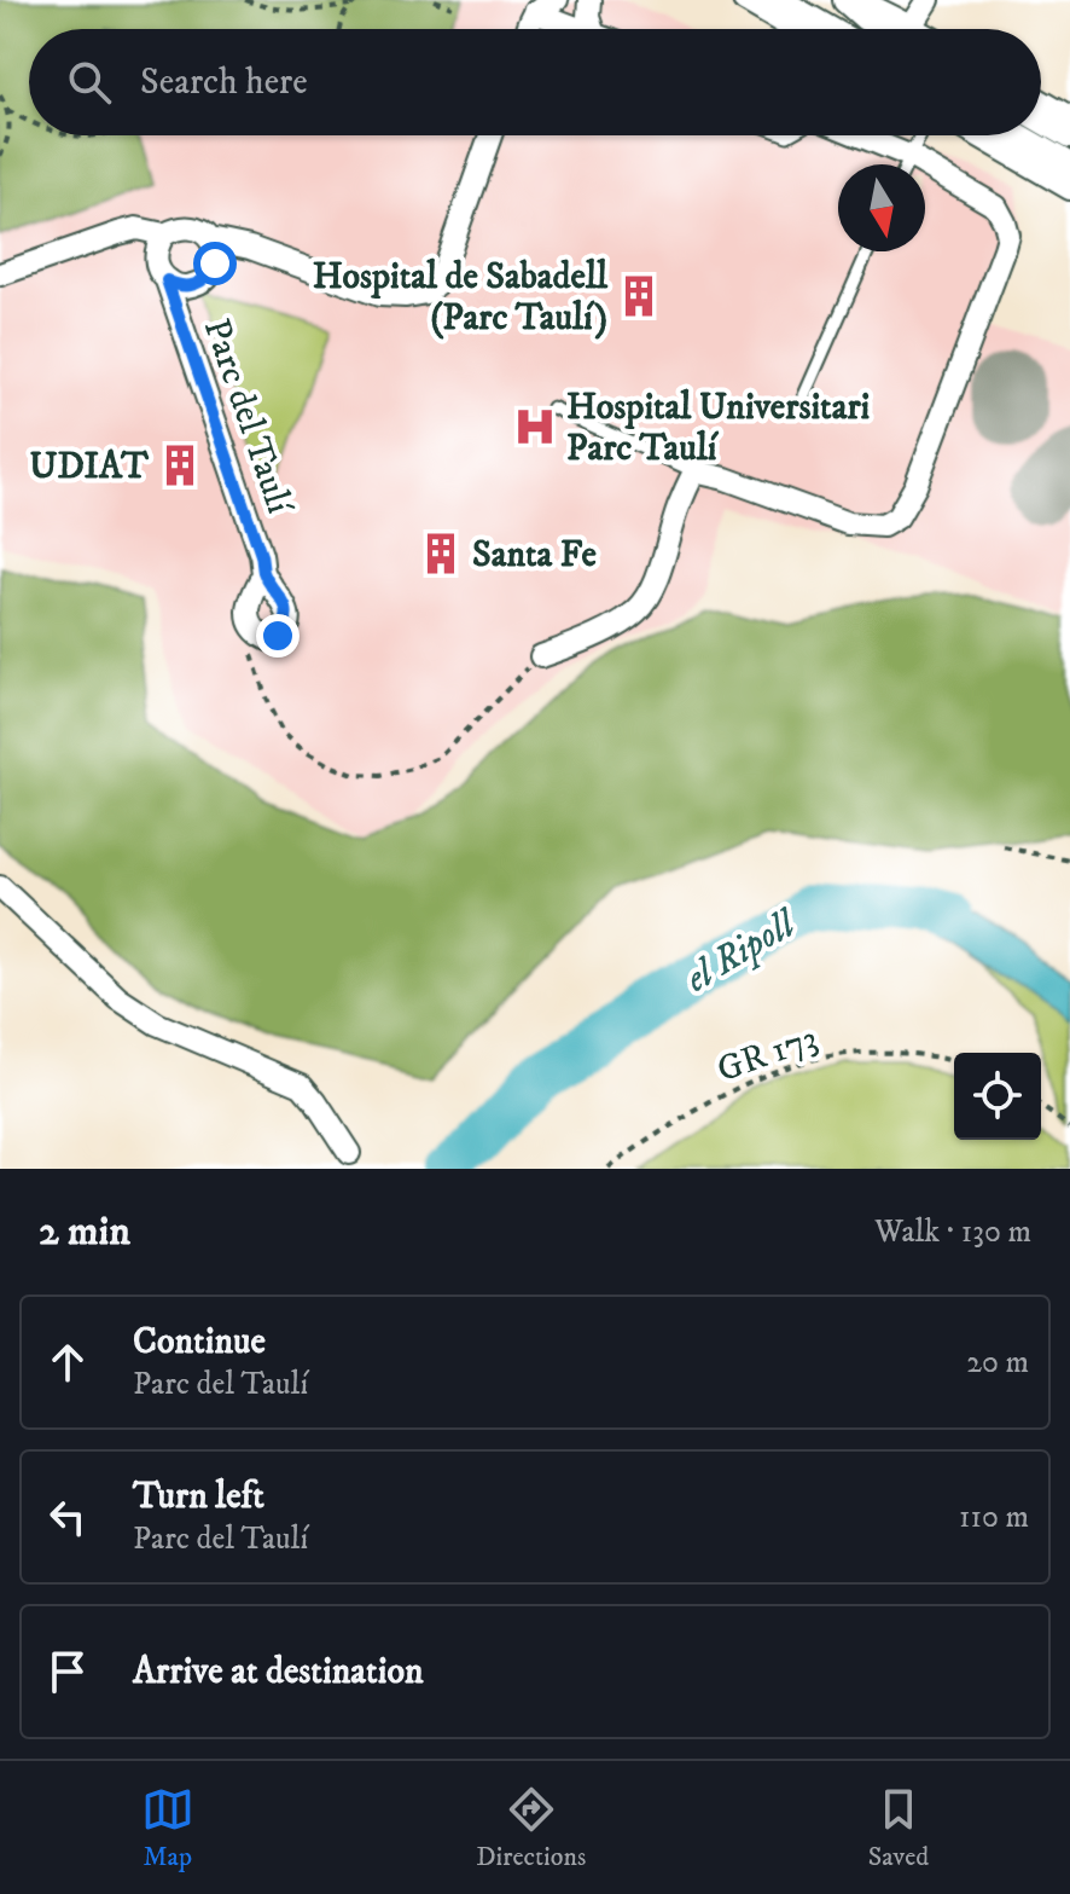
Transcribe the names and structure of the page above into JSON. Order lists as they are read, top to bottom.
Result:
{
  "streets": {
    "street": ["Parc del Taulí"],
    "path": ["GR 173"]
  },
  "water": ["el Ripoll"],
  "places": {
    "building": ["Hospital de Sabadell (Parc Taulí)", "UDIAT", "Santa Fe"],
    "hospital": ["Hospital Universitari Parc Taulí"]
  },
  "north": "bottom",
  "page": {
    "search": "Search here",
    "heading": ["2 min", "Walk · 130 m"],
    "list": [
      ["Continue", "Parc del Taulí", "20 m"],
      ["Turn left", "Parc del Taulí", "110 m"],
      "Arrive at destination"
    ],
    "nav": ["Map", "Directions", "Saved"]
  }
}
